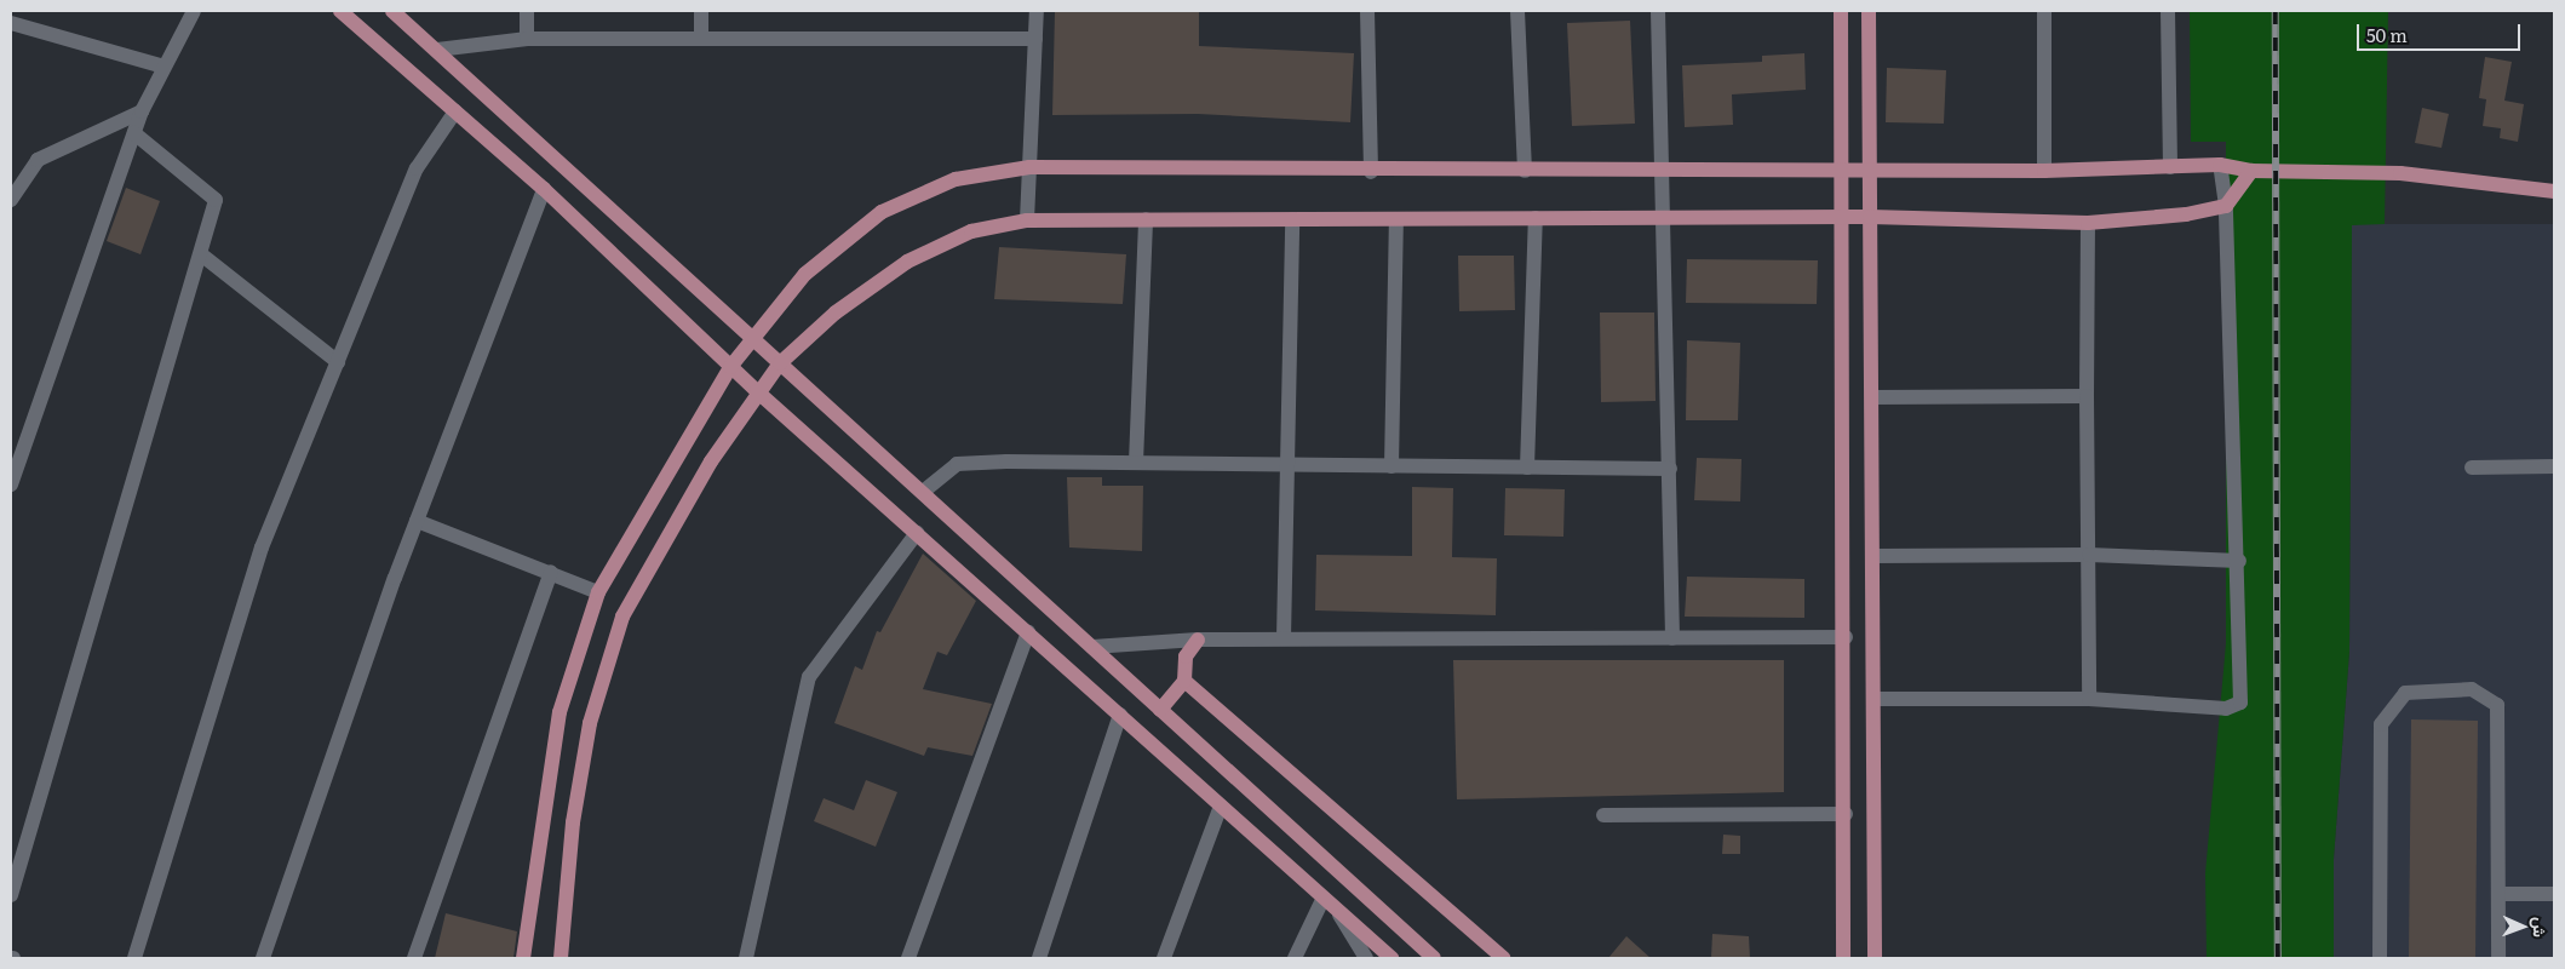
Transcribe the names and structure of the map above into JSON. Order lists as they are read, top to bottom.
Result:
{
  "scale_bar": "50 m",
  "north": "right"
}
